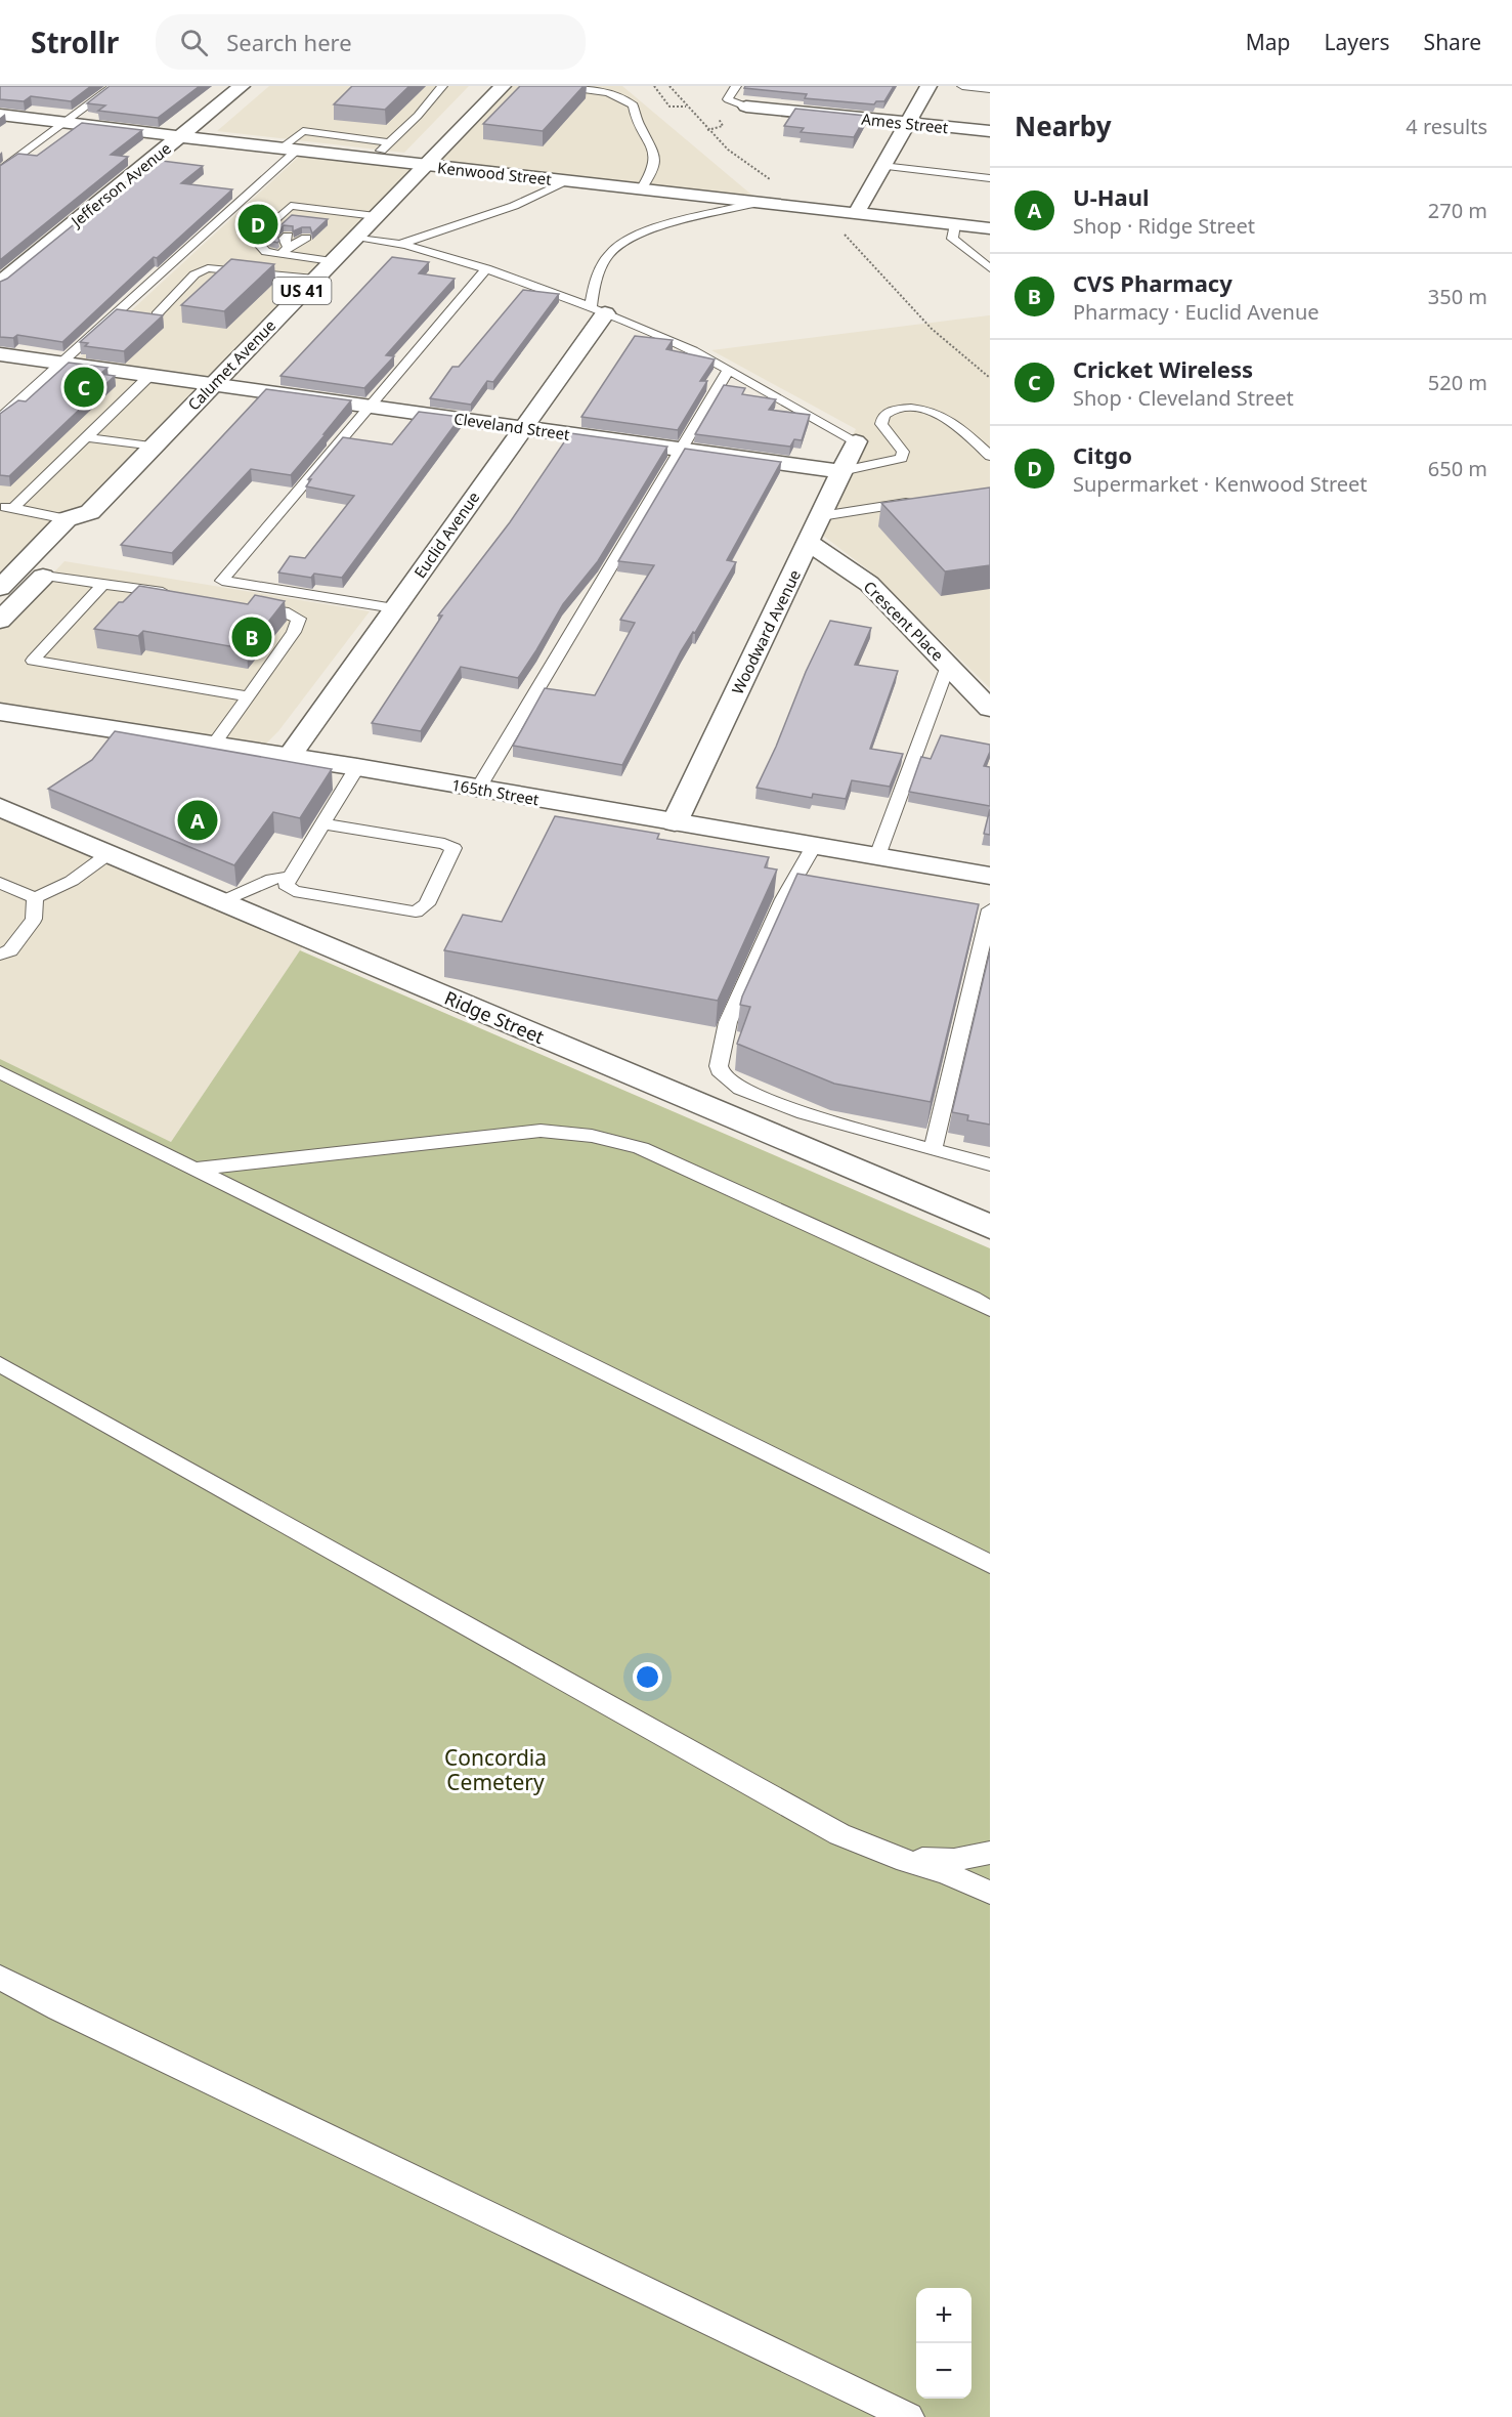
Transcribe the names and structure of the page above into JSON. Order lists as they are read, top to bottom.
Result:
{
  "streets": {
    "street": [
      "Ames Street",
      "Kenwood Street",
      "Jefferson Avenue",
      "US 41",
      "Calumet Avenue",
      "Cleveland Street",
      "Euclid Avenue",
      "Crescent Place",
      "Woodward Avenue",
      "165th Street",
      "Ridge Street"
    ]
  },
  "crossings": [
    ["Kenwood Street", "Jefferson Avenue"],
    ["Kenwood Street", "Calumet Avenue"],
    ["Calumet Avenue", "Cleveland Street"],
    ["Cleveland Street", "Euclid Avenue"],
    ["Cleveland Street", "Woodward Avenue"],
    ["Euclid Avenue", "165th Street"],
    ["Crescent Place", "Woodward Avenue"],
    ["Woodward Avenue", "165th Street"]
  ],
  "parks": ["Concordia Cemetery"],
  "page": {
    "header": "Strollr",
    "search": "Search here",
    "nav": ["Map", "Layers", "Share"],
    "heading": ["Nearby", "4 results"],
    "list": [
      {
        "mark": "A",
        "name": "U-Haul",
        "note": "Shop · Ridge Street",
        "value": "270 m"
      },
      {
        "mark": "B",
        "name": "CVS Pharmacy",
        "note": "Pharmacy · Euclid Avenue",
        "value": "350 m"
      },
      {
        "mark": "C",
        "name": "Cricket Wireless",
        "note": "Shop · Cleveland Street",
        "value": "520 m"
      },
      {
        "mark": "D",
        "name": "Citgo",
        "note": "Supermarket · Kenwood Street",
        "value": "650 m"
      }
    ],
    "pins": [
      "D",
      "C",
      "B",
      "A"
    ],
    "map_buttons": ["+", "−"]
  }
}
